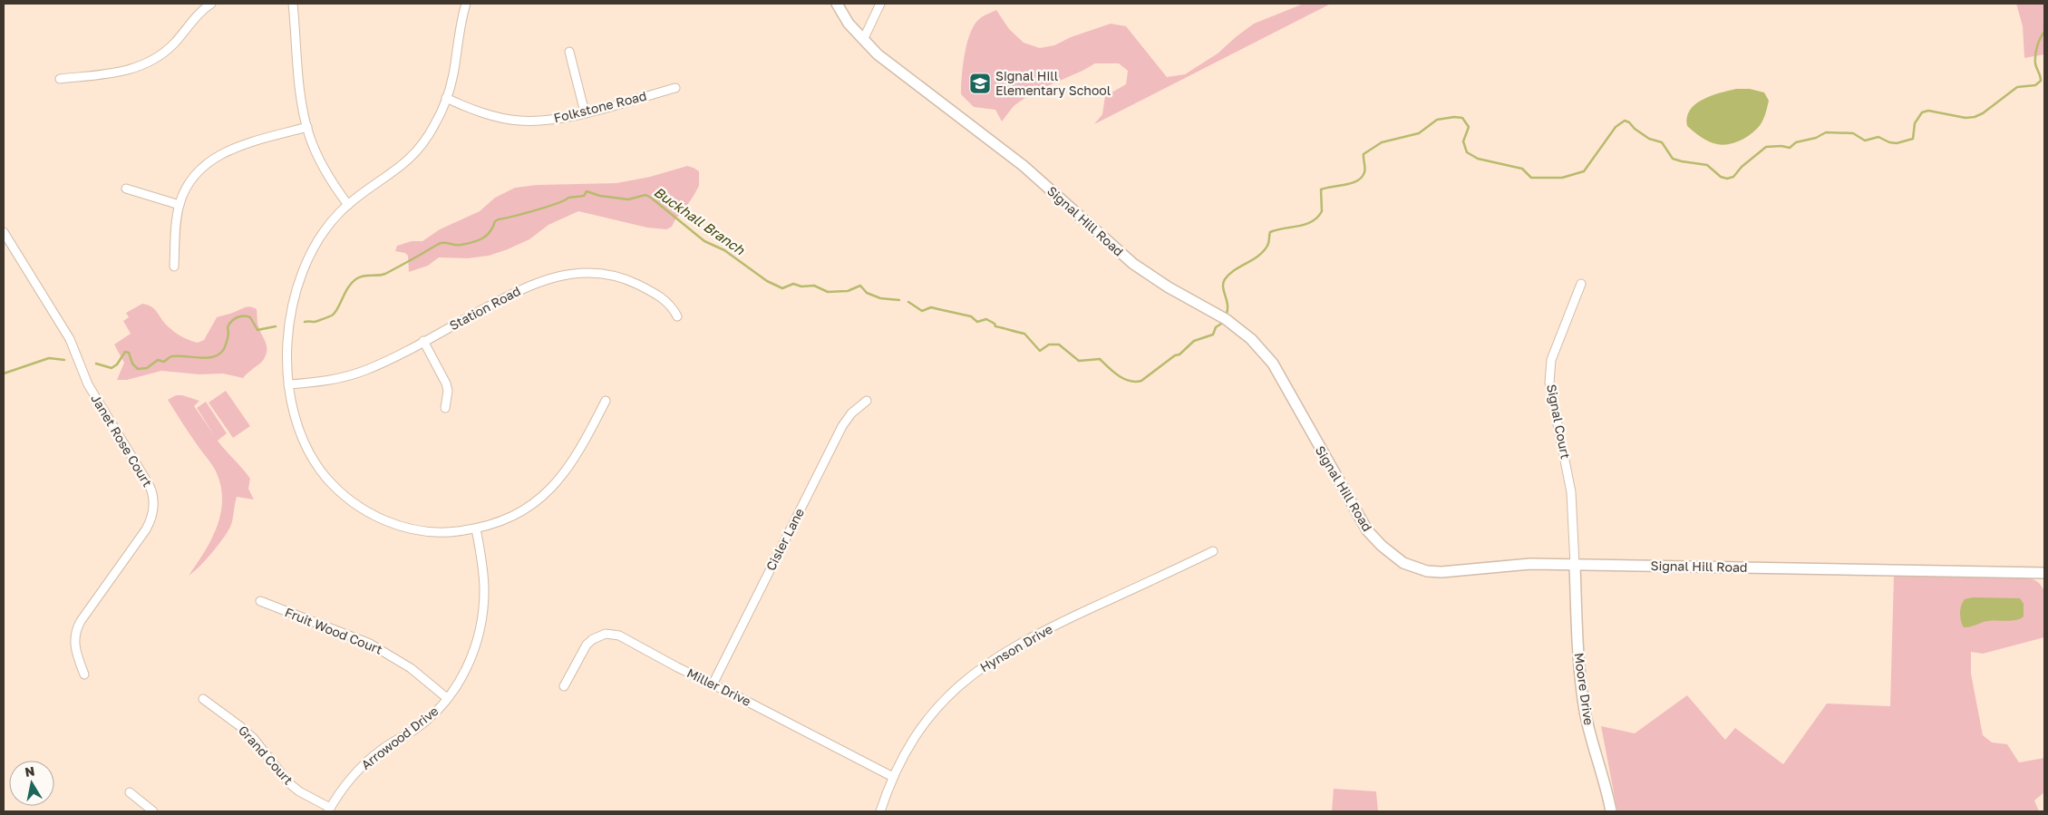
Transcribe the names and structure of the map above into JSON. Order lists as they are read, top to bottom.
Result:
{
  "streets": {
    "main road": ["Signal Hill Road", "Moore Drive"],
    "street": [
      "Folkstone Road",
      "Station Road",
      "Signal Court",
      "Janet Rose Court",
      "Cisler Lane",
      "Fruit Wood Court",
      "Hynson Drive",
      "Miller Drive",
      "Arrowood Drive",
      "Grand Court"
    ]
  },
  "crossings": [
    ["Signal Hill Road", "Signal Court"],
    ["Signal Hill Road", "Moore Drive"],
    ["Signal Court", "Moore Drive"],
    ["Cisler Lane", "Miller Drive"],
    ["Fruit Wood Court", "Arrowood Drive"],
    ["Hynson Drive", "Miller Drive"],
    ["Arrowood Drive", "Grand Court"]
  ],
  "water": ["Buckhall Branch"],
  "places": {
    "school or university": ["Signal Hill Elementary School"]
  },
  "north": "top"
}
